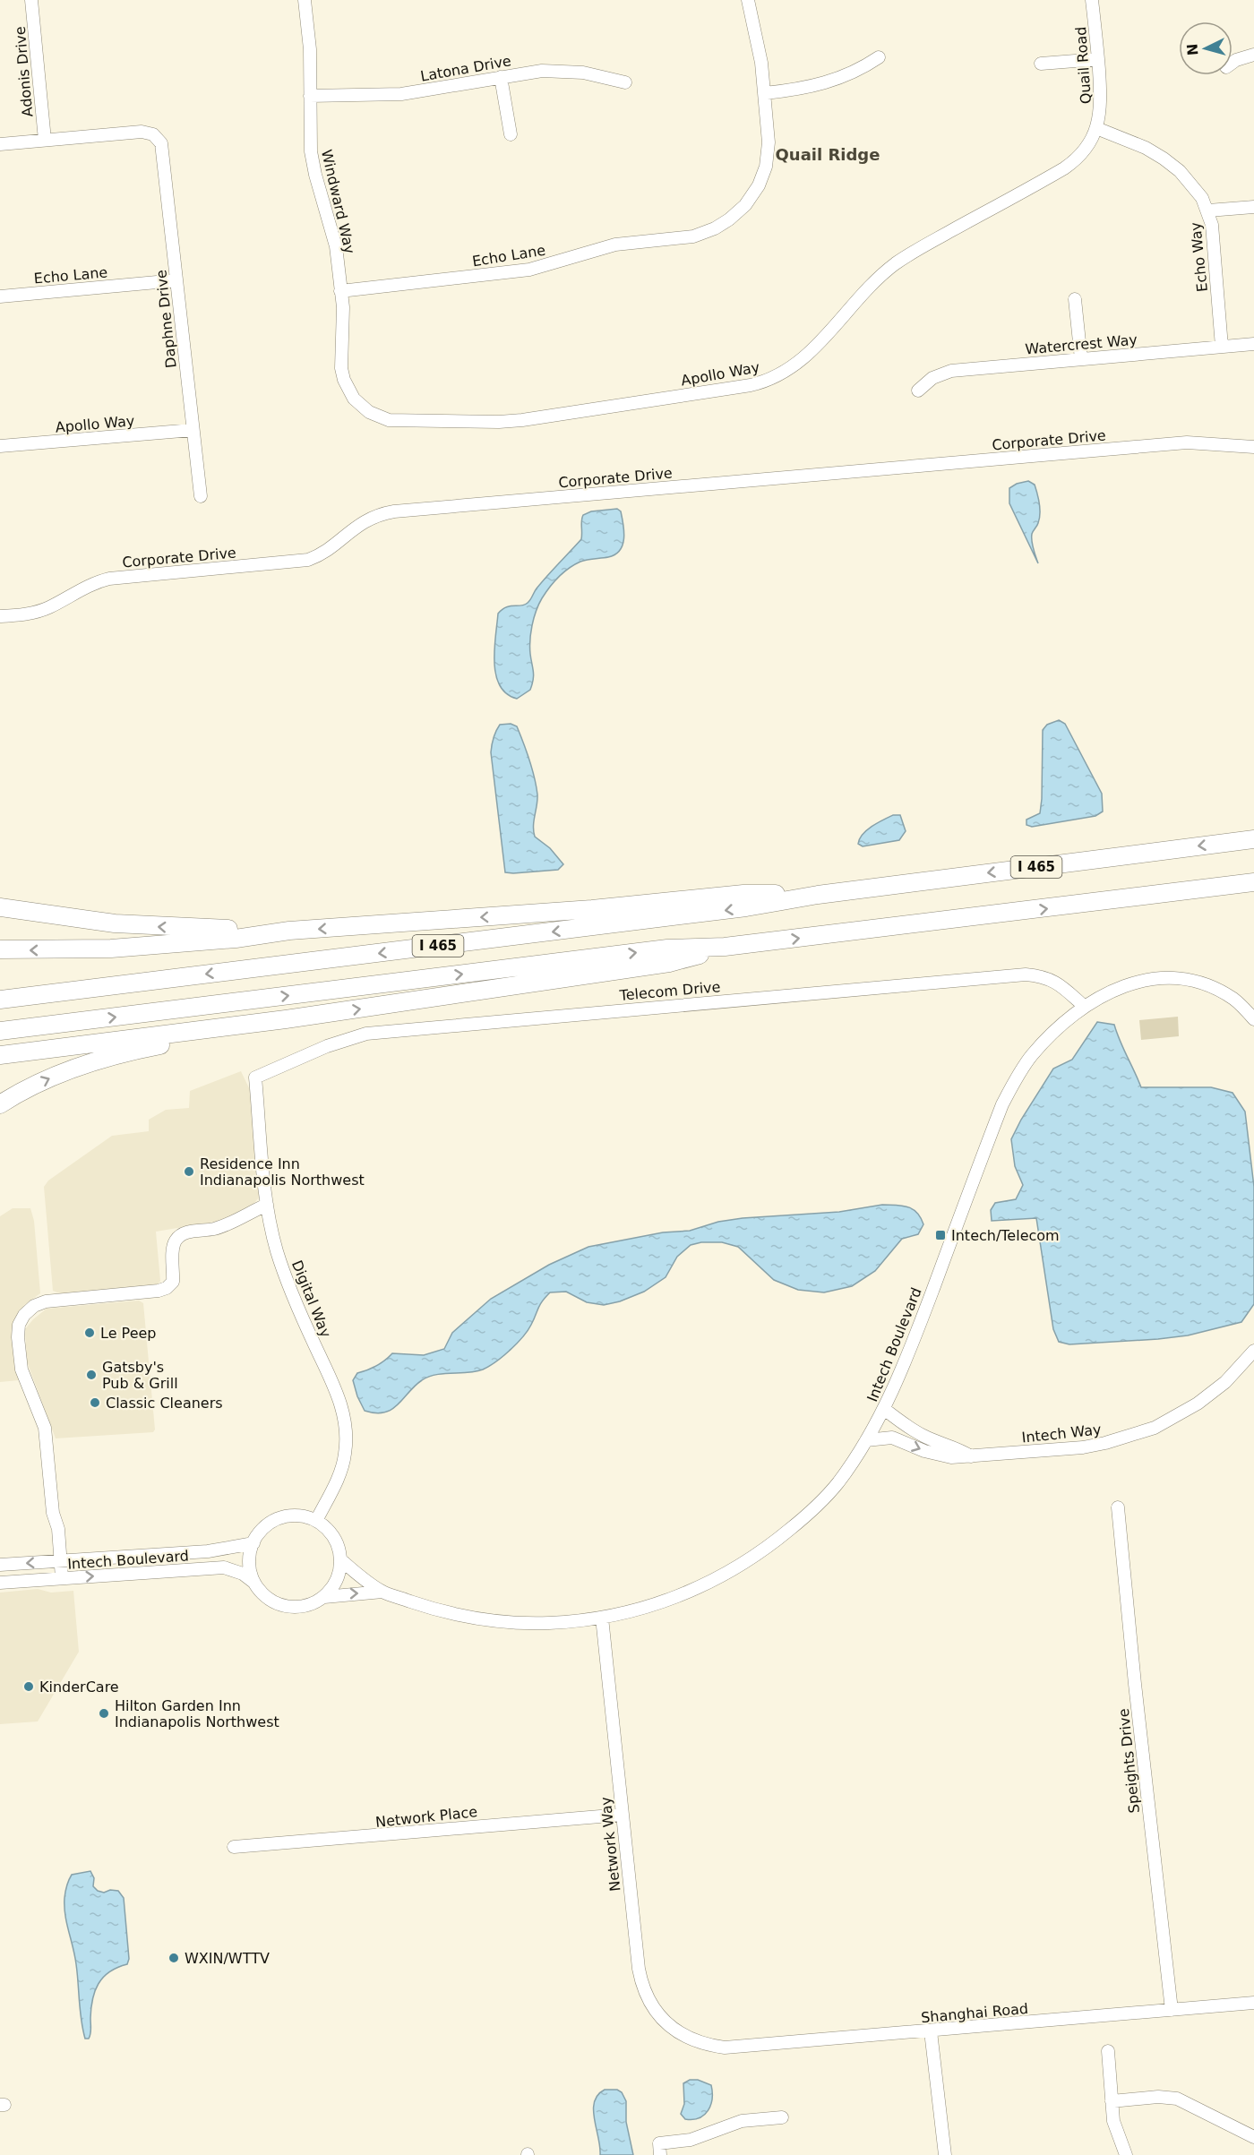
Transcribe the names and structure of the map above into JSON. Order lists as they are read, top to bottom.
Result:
{
  "streets": {
    "highway": ["I 465"],
    "street": [
      "Quail Road",
      "Latona Drive",
      "Adonis Drive",
      "Windward Way",
      "Echo Lane",
      "Echo Way",
      "Daphne Drive",
      "Watercrest Way",
      "Apollo Way",
      "Corporate Drive",
      "Telecom Drive",
      "Digital Way",
      "Intech Boulevard",
      "Intech Way",
      "Speights Drive",
      "Network Place",
      "Network Way",
      "Shanghai Road"
    ]
  },
  "crossings": [
    ["Quail Road", "Echo Way"],
    ["Quail Road", "Apollo Way"],
    ["Latona Drive", "Windward Way"],
    ["Adonis Drive", "Daphne Drive"],
    ["Windward Way", "Echo Lane"],
    ["Windward Way", "Apollo Way"],
    ["Echo Lane", "Daphne Drive"],
    ["Echo Way", "Watercrest Way"],
    ["Echo Way", "Apollo Way"],
    ["Daphne Drive", "Apollo Way"],
    ["Telecom Drive", "Digital Way"],
    ["Telecom Drive", "Intech Boulevard"],
    ["Digital Way", "Intech Boulevard"],
    ["Intech Boulevard", "Intech Way"],
    ["Intech Boulevard", "Network Way"],
    ["Speights Drive", "Shanghai Road"],
    ["Network Place", "Network Way"],
    ["Network Way", "Shanghai Road"]
  ],
  "districts": ["Quail Ridge"],
  "places": {
    "other": [
      "Residence Inn Indianapolis Northwest",
      "Le Peep",
      "Gatsby's Pub & Grill",
      "Classic Cleaners",
      "KinderCare",
      "Hilton Garden Inn Indianapolis Northwest",
      "WXIN/WTTV"
    ],
    "transit": ["Intech/Telecom"]
  },
  "north": "left"
}
